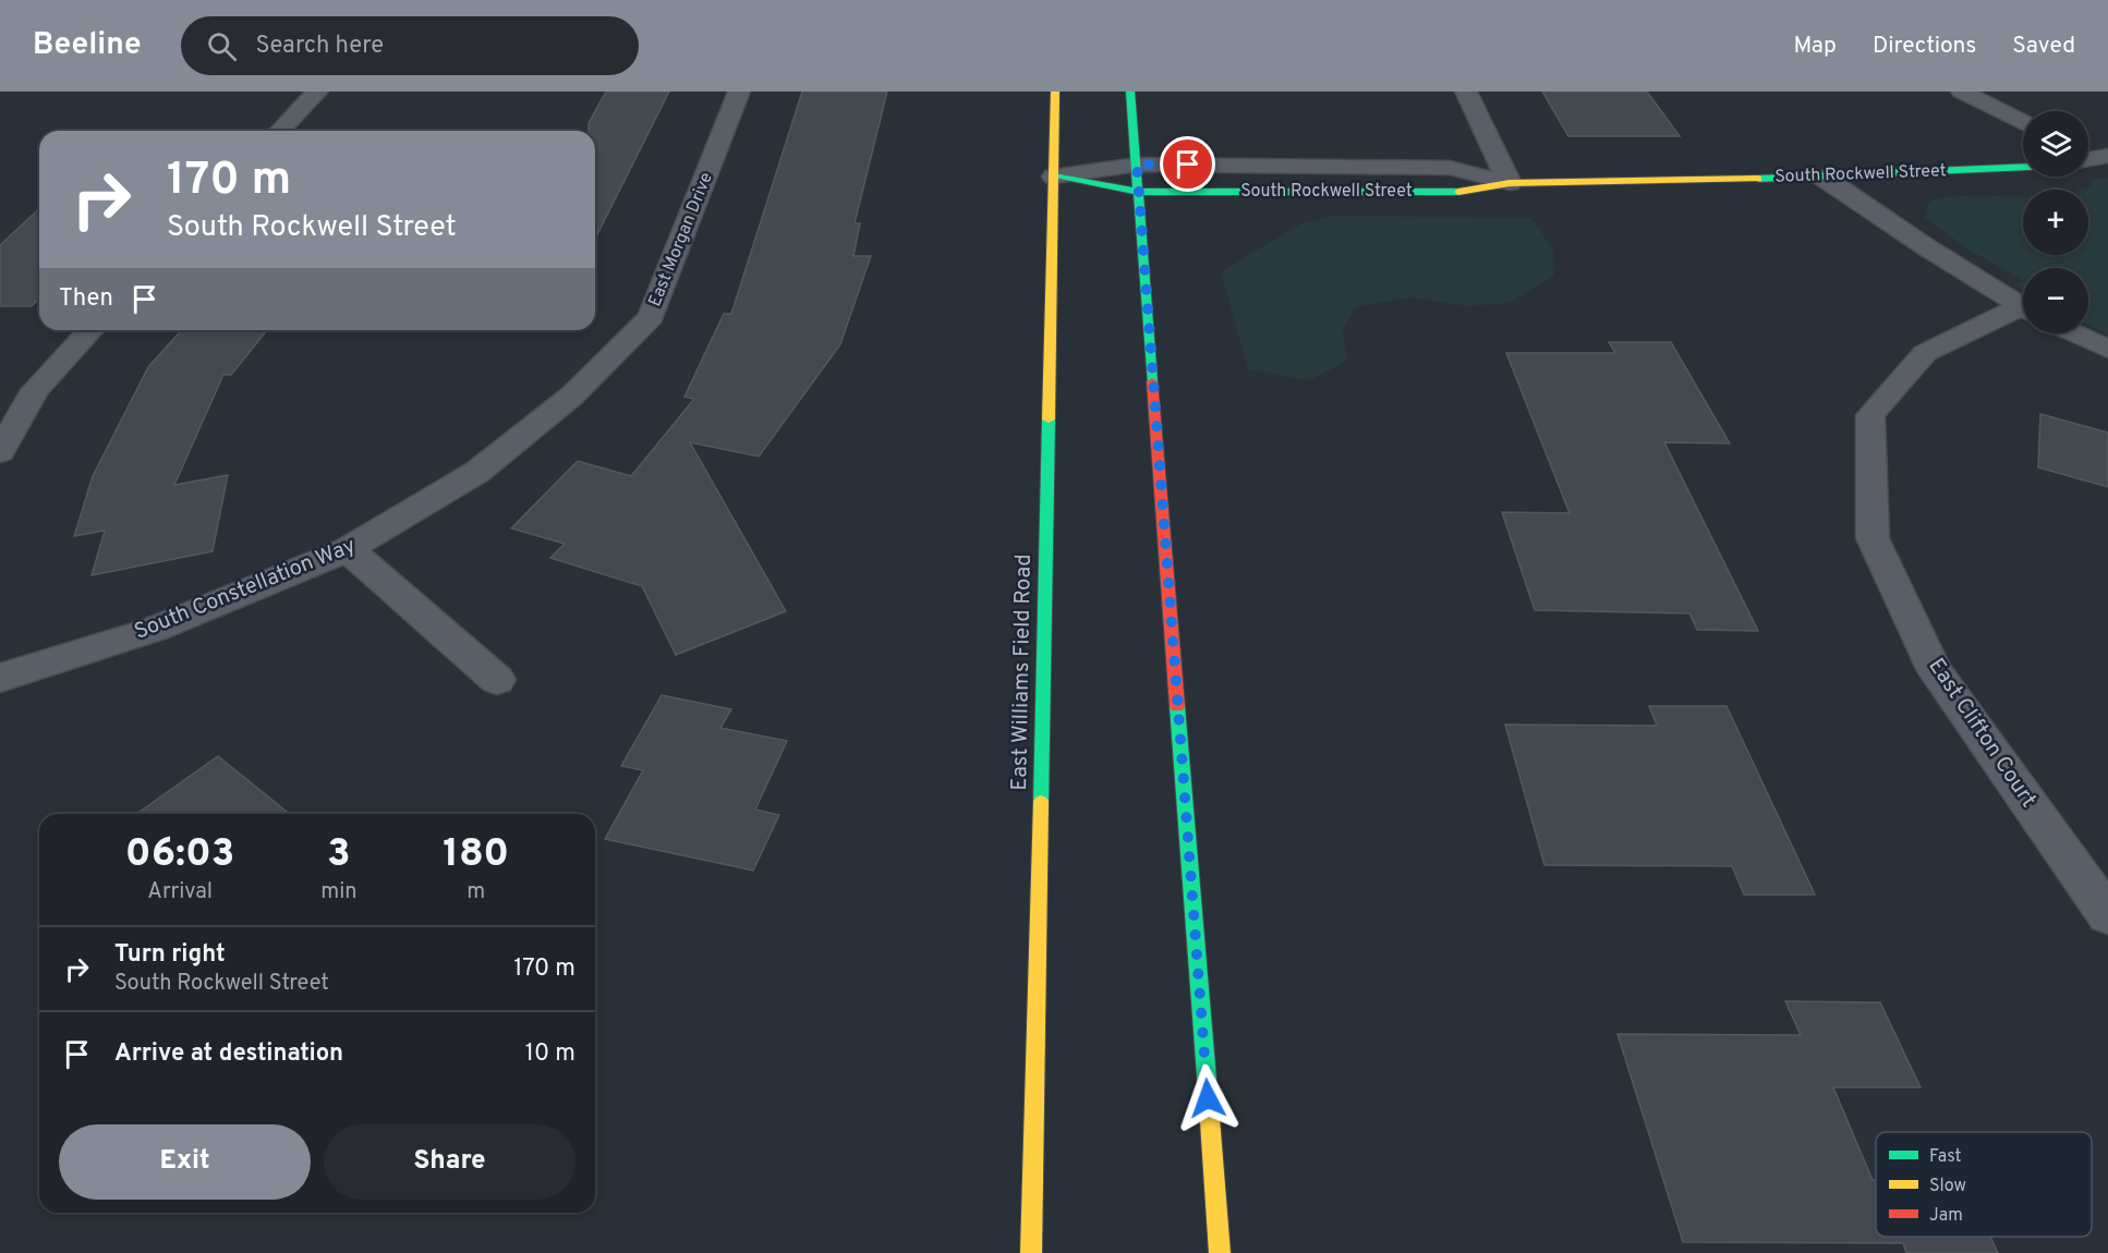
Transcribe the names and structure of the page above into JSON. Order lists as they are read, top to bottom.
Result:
{
  "streets": {
    "main road": ["South Rockwell Street", "East Williams Field Road"],
    "street": ["East Morgan Drive", "South Constellation Way", "East Clifton Court"]
  },
  "crossings": [
    ["South Rockwell Street", "East Williams Field Road"],
    ["East Morgan Drive", "South Constellation Way"]
  ],
  "legend": ["Fast", "Slow", "Jam"],
  "page": {
    "header": "Beeline",
    "search": "Search here",
    "nav": ["Map", "Directions", "Saved"],
    "map_buttons": ["+", "−"],
    "turn": ["170 m", "South Rockwell Street"],
    "then": "Then",
    "eta": [
      "06:03",
      "Arrival",
      "3",
      "min",
      "180",
      "m"
    ],
    "list": [
      {
        "name": "Turn right",
        "note": "South Rockwell Street",
        "value": "170 m"
      },
      {
        "name": "Arrive at destination",
        "value": "10 m"
      }
    ],
    "buttons": ["Exit", "Share"]
  }
}
